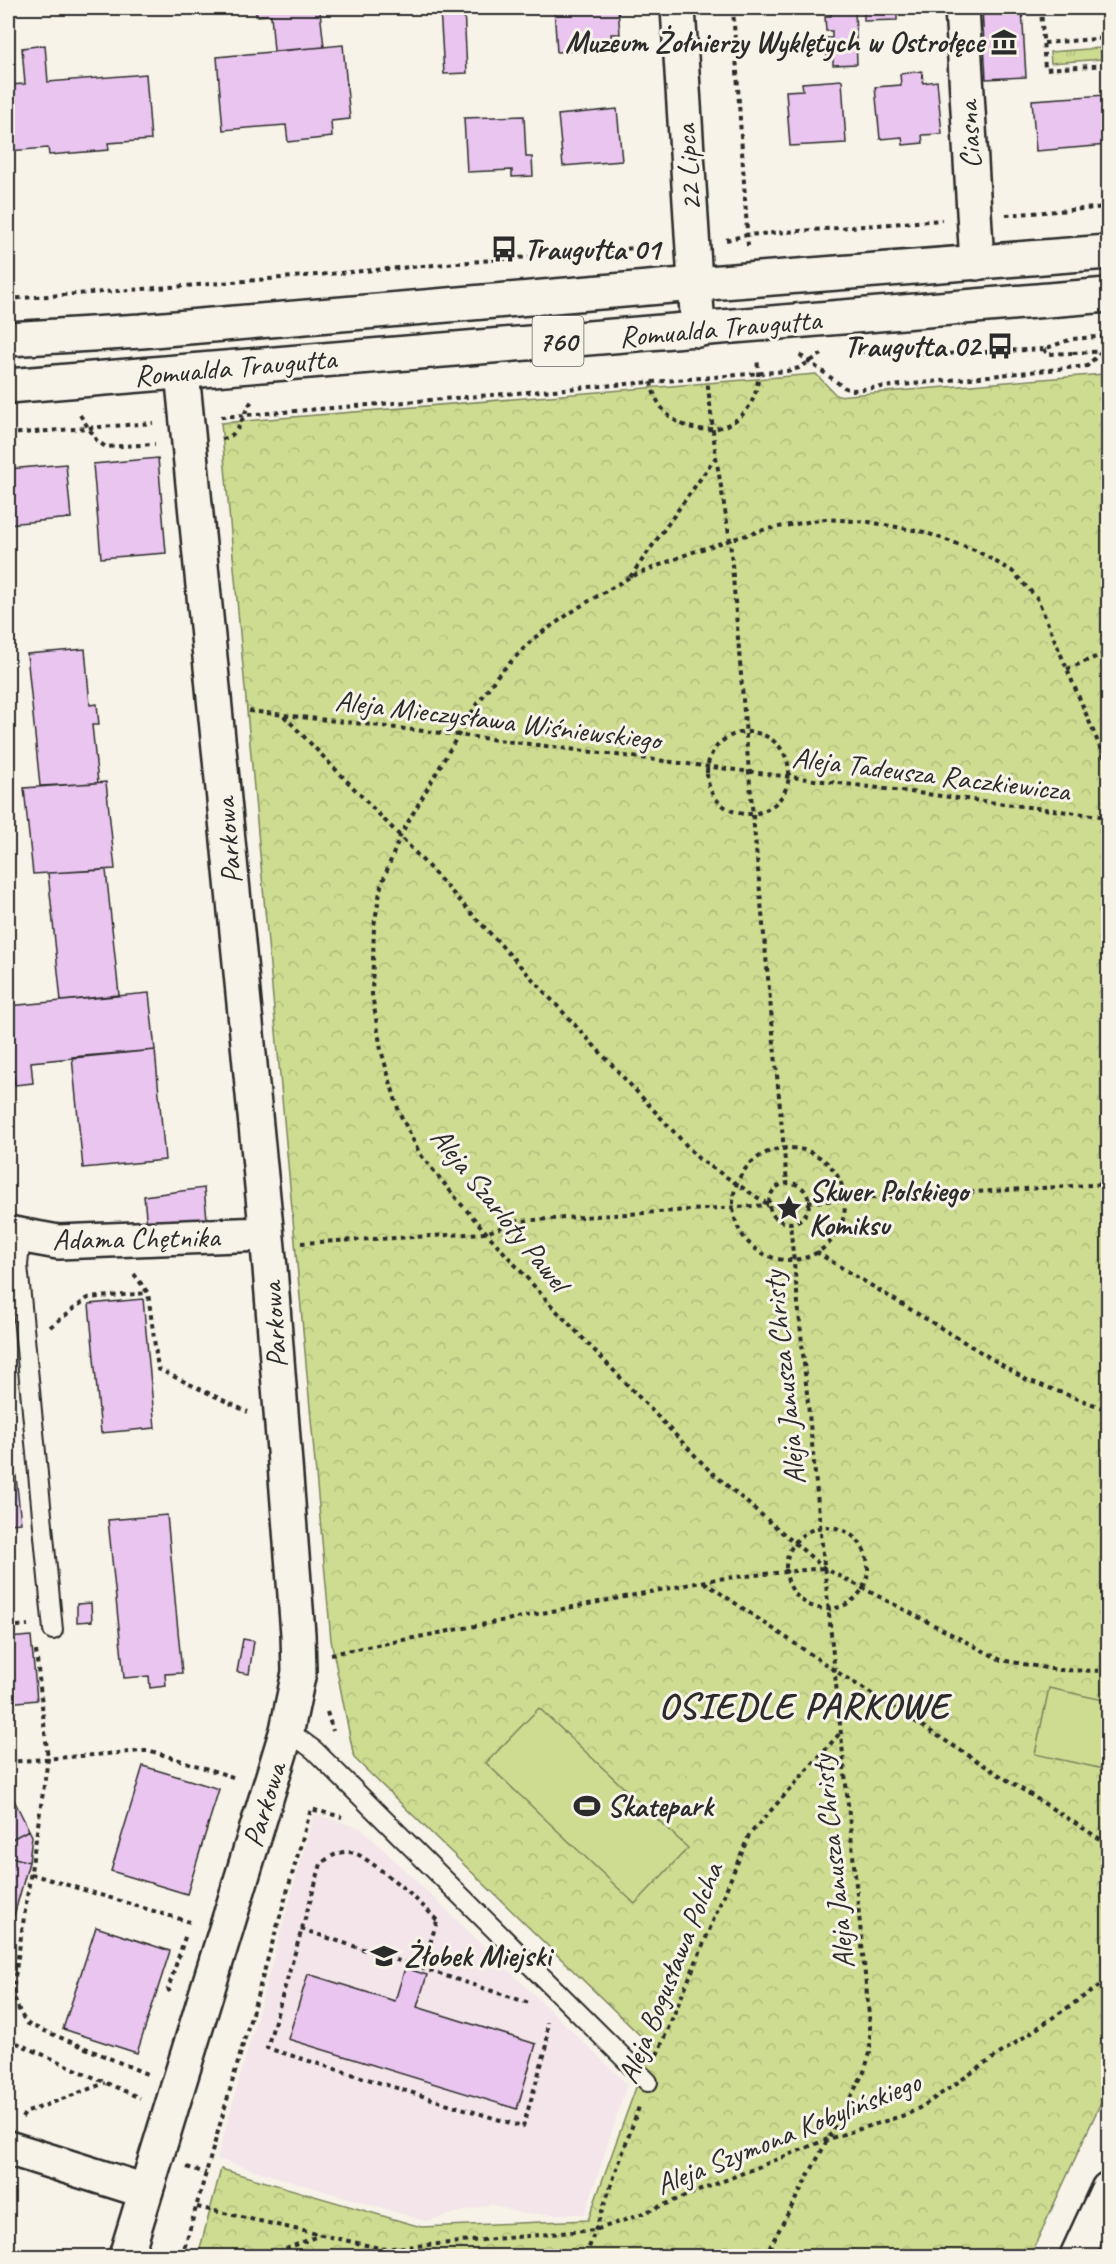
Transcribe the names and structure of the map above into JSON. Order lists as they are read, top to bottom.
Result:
{
  "streets": {
    "street": [
      "Ciasna",
      "22 Lipca",
      "Romualda Traugutta",
      "760",
      "Parkowa",
      "Adama Chętnika"
    ],
    "path": [
      "Aleja Mieczysława Wiśniewskiego",
      "Aleja Tadeusza Raczkiewicza",
      "Aleja Szarloty Pawel",
      "Aleja Janusza Christy",
      "Aleja Bogusława Polcha",
      "Aleja Szymona Kobylińskiego"
    ]
  },
  "crossings": [
    ["Ciasna", "Romualda Traugutta"],
    ["22 Lipca", "Romualda Traugutta"],
    ["Romualda Traugutta", "Parkowa"],
    ["Aleja Mieczysława Wiśniewskiego", "Aleja Tadeusza Raczkiewicza"],
    ["Aleja Mieczysława Wiśniewskiego", "Aleja Szarloty Pawel"],
    ["Parkowa", "Adama Chętnika"],
    ["Aleja Szarloty Pawel", "Aleja Janusza Christy"],
    ["Aleja Janusza Christy", "Aleja Bogusława Polcha"],
    ["Aleja Janusza Christy", "Aleja Szymona Kobylińskiego"],
    ["Aleja Bogusława Polcha", "Aleja Szymona Kobylińskiego"]
  ],
  "districts": ["OSIEDLE PARKOWE"],
  "places": {
    "museum": ["Muzeum Żołnierzy Wyklętych w Ostrołęce"],
    "bus stop": ["Traugutta 01", "Traugutta 02"],
    "place": ["Skwer Polskiego Komiksu"],
    "sports": ["Skatepark"],
    "school or university": ["Żłobek Miejski"]
  }
}
